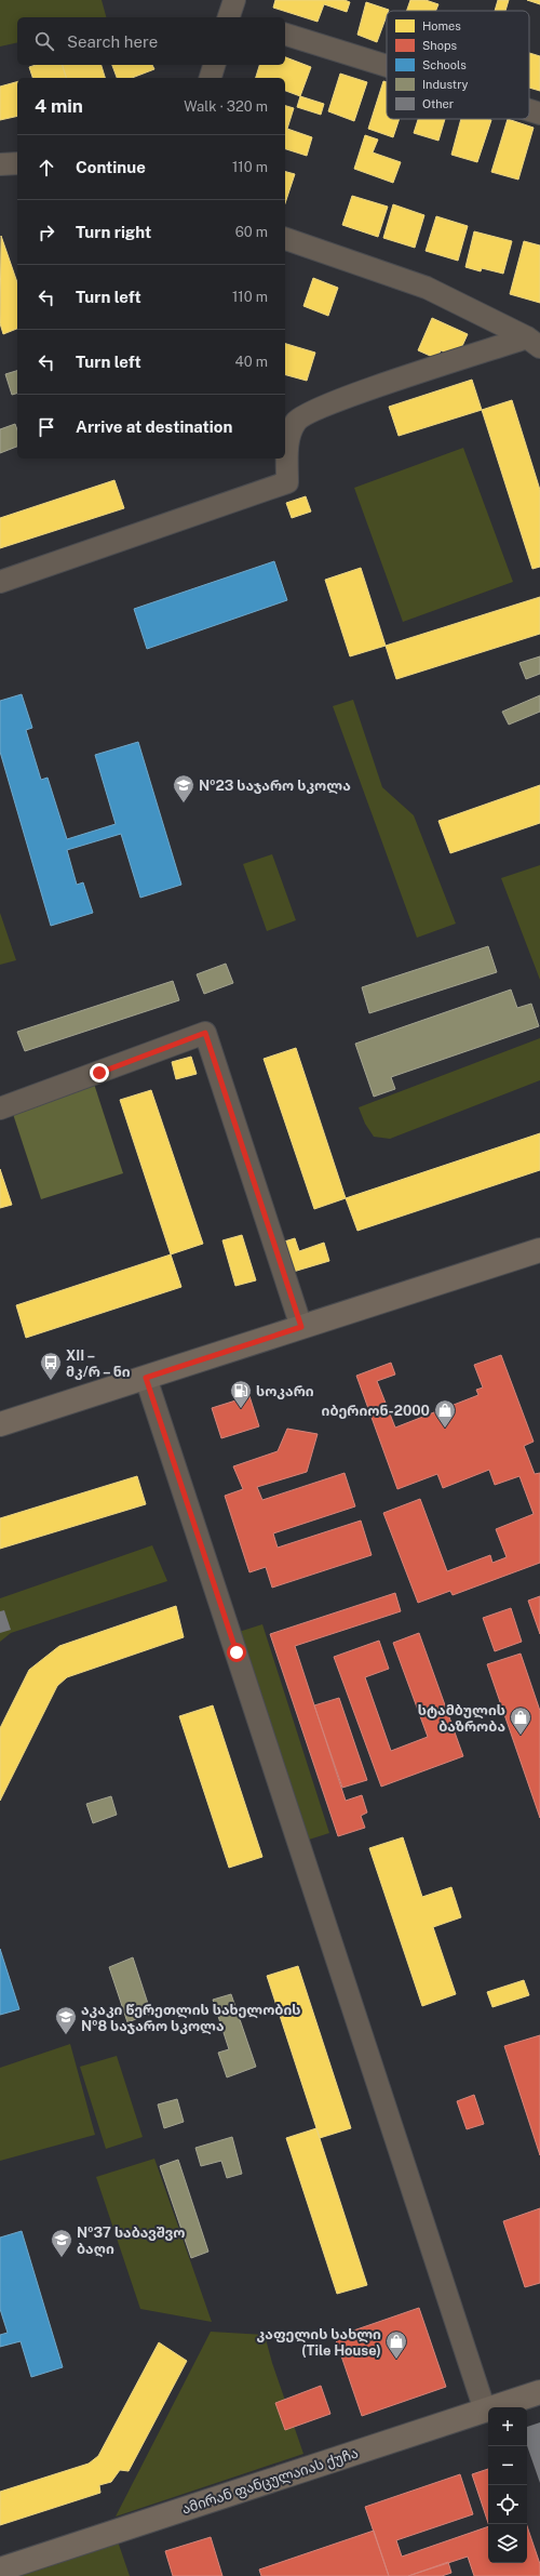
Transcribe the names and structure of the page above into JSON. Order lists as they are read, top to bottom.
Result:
{
  "streets": {
    "street": ["ამირან ფანცულაიას ქუჩა"]
  },
  "places": {
    "school or university": ["№23 საჯარო სკოლა", "აკაკი წერეთლის სახელობის №8 საჯარო სკოლა", "№37 საბავშვო ბაღი"],
    "bus stop": ["XII – მკ/რ – ნი"],
    "fuel station": ["სოკარი"],
    "shop": ["იბერიონ-2000", "სტამბულის ბაზრობა", "კაფელის სახლი (Tile House)"]
  },
  "legend": [
    "Homes",
    "Shops",
    "Schools",
    "Industry",
    "Other"
  ],
  "page": {
    "search": "Search here",
    "heading": ["4 min", "Walk · 320 m"],
    "list": [
      ["Continue", "110 m"],
      ["Turn right", "60 m"],
      ["Turn left", "110 m"],
      ["Turn left", "40 m"],
      "Arrive at destination"
    ],
    "map_buttons": ["+", "−"]
  }
}
